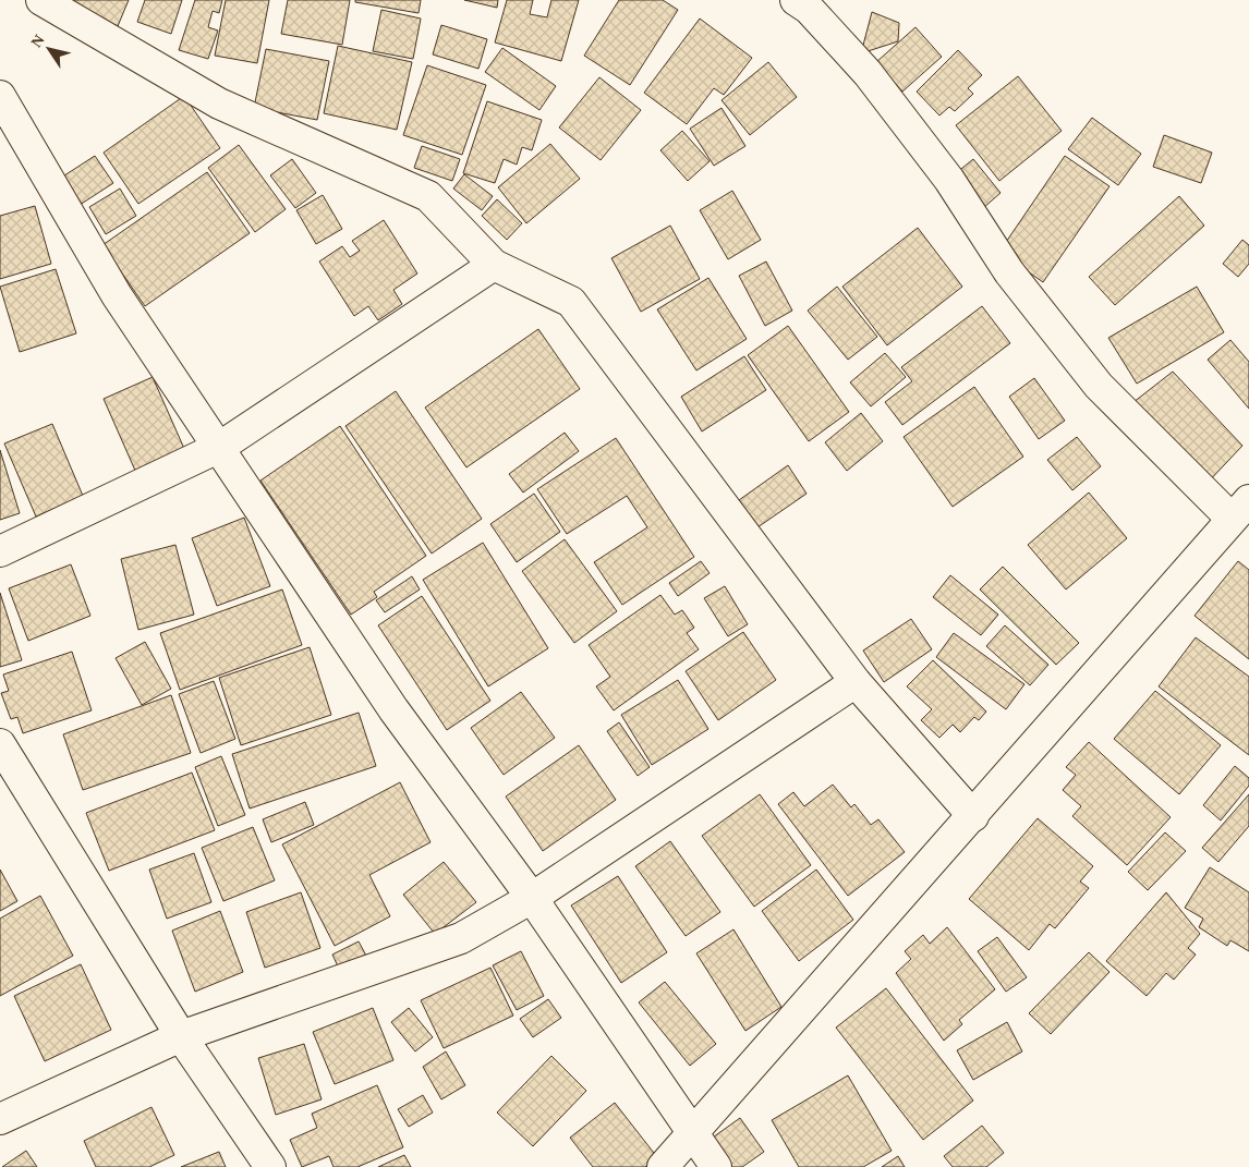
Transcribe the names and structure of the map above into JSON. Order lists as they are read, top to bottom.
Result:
{
  "north": "top left"
}
